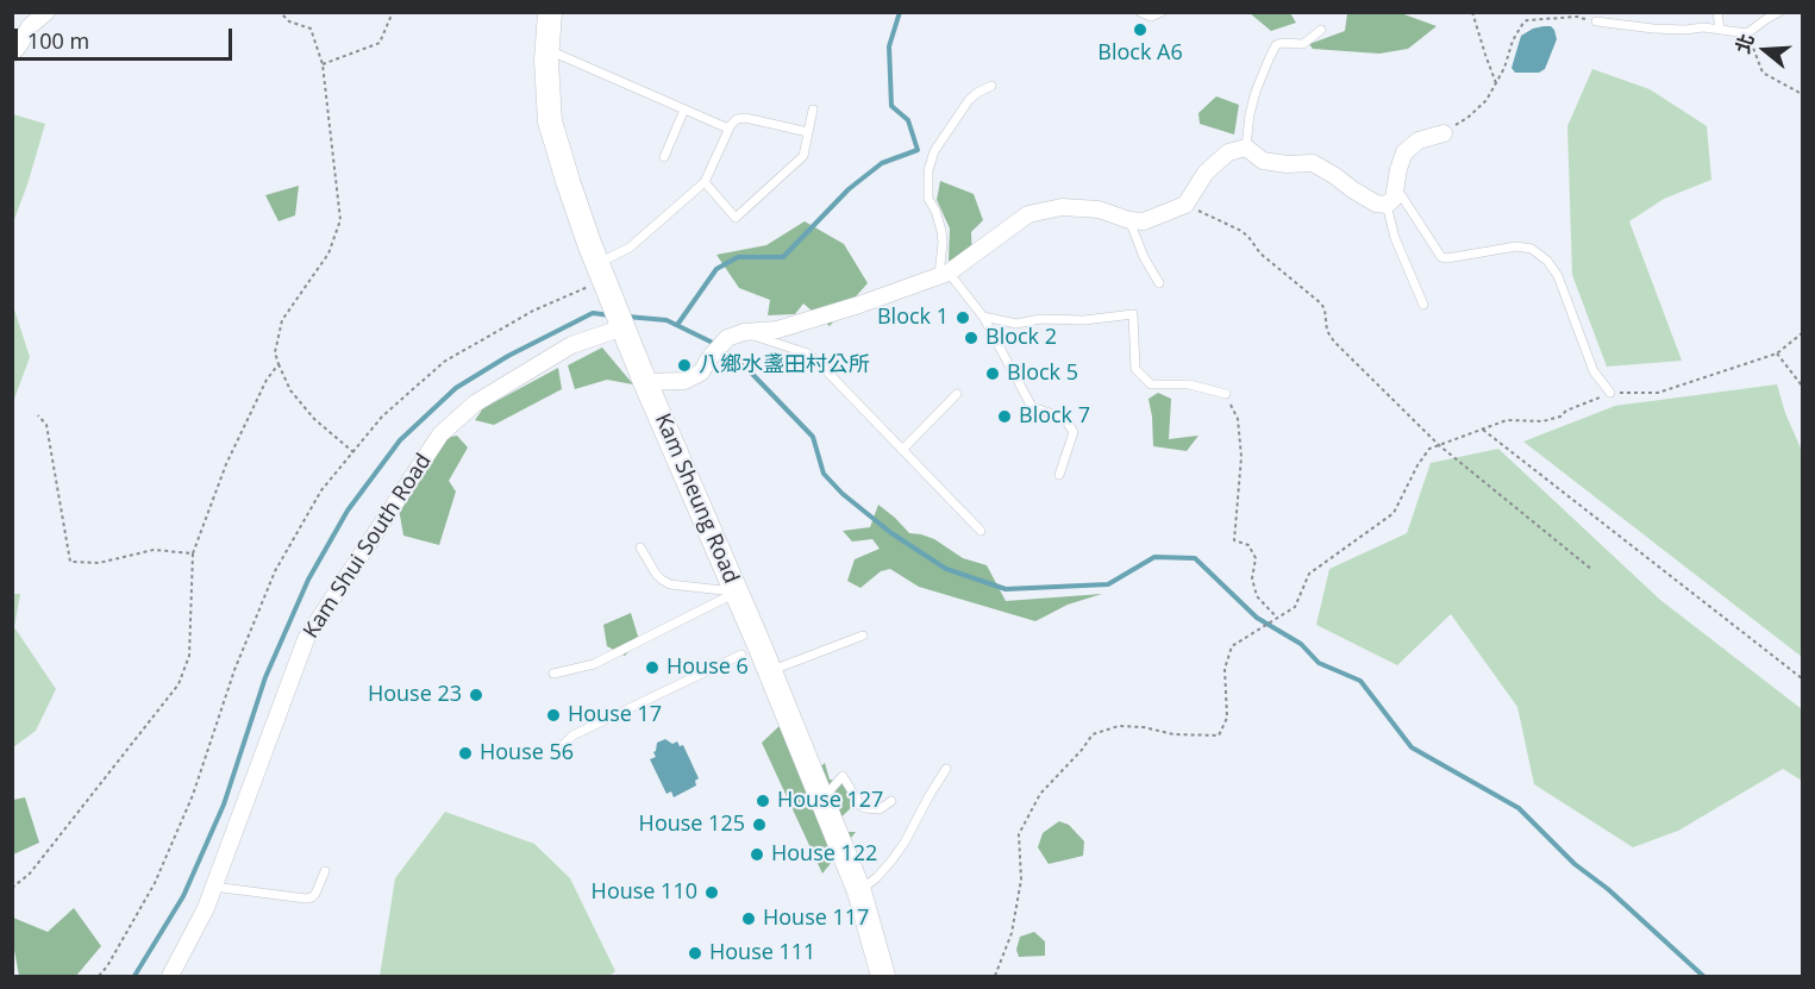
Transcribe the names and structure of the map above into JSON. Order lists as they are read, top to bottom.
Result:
{
  "streets": {
    "main road": ["Kam Sheung Road"],
    "street": ["Kam Shui South Road"]
  },
  "crossings": [
    ["Kam Sheung Road", "Kam Shui South Road"]
  ],
  "places": [
    "Block A6",
    "Block 1",
    "Block 2",
    "八鄉水盞田村公所",
    "Block 5",
    "Block 7",
    "House 6",
    "House 23",
    "House 17",
    "House 56",
    "House 127",
    "House 125",
    "House 122",
    "House 110",
    "House 117",
    "House 111"
  ],
  "scale_bar": "100 m",
  "north": "left"
}
